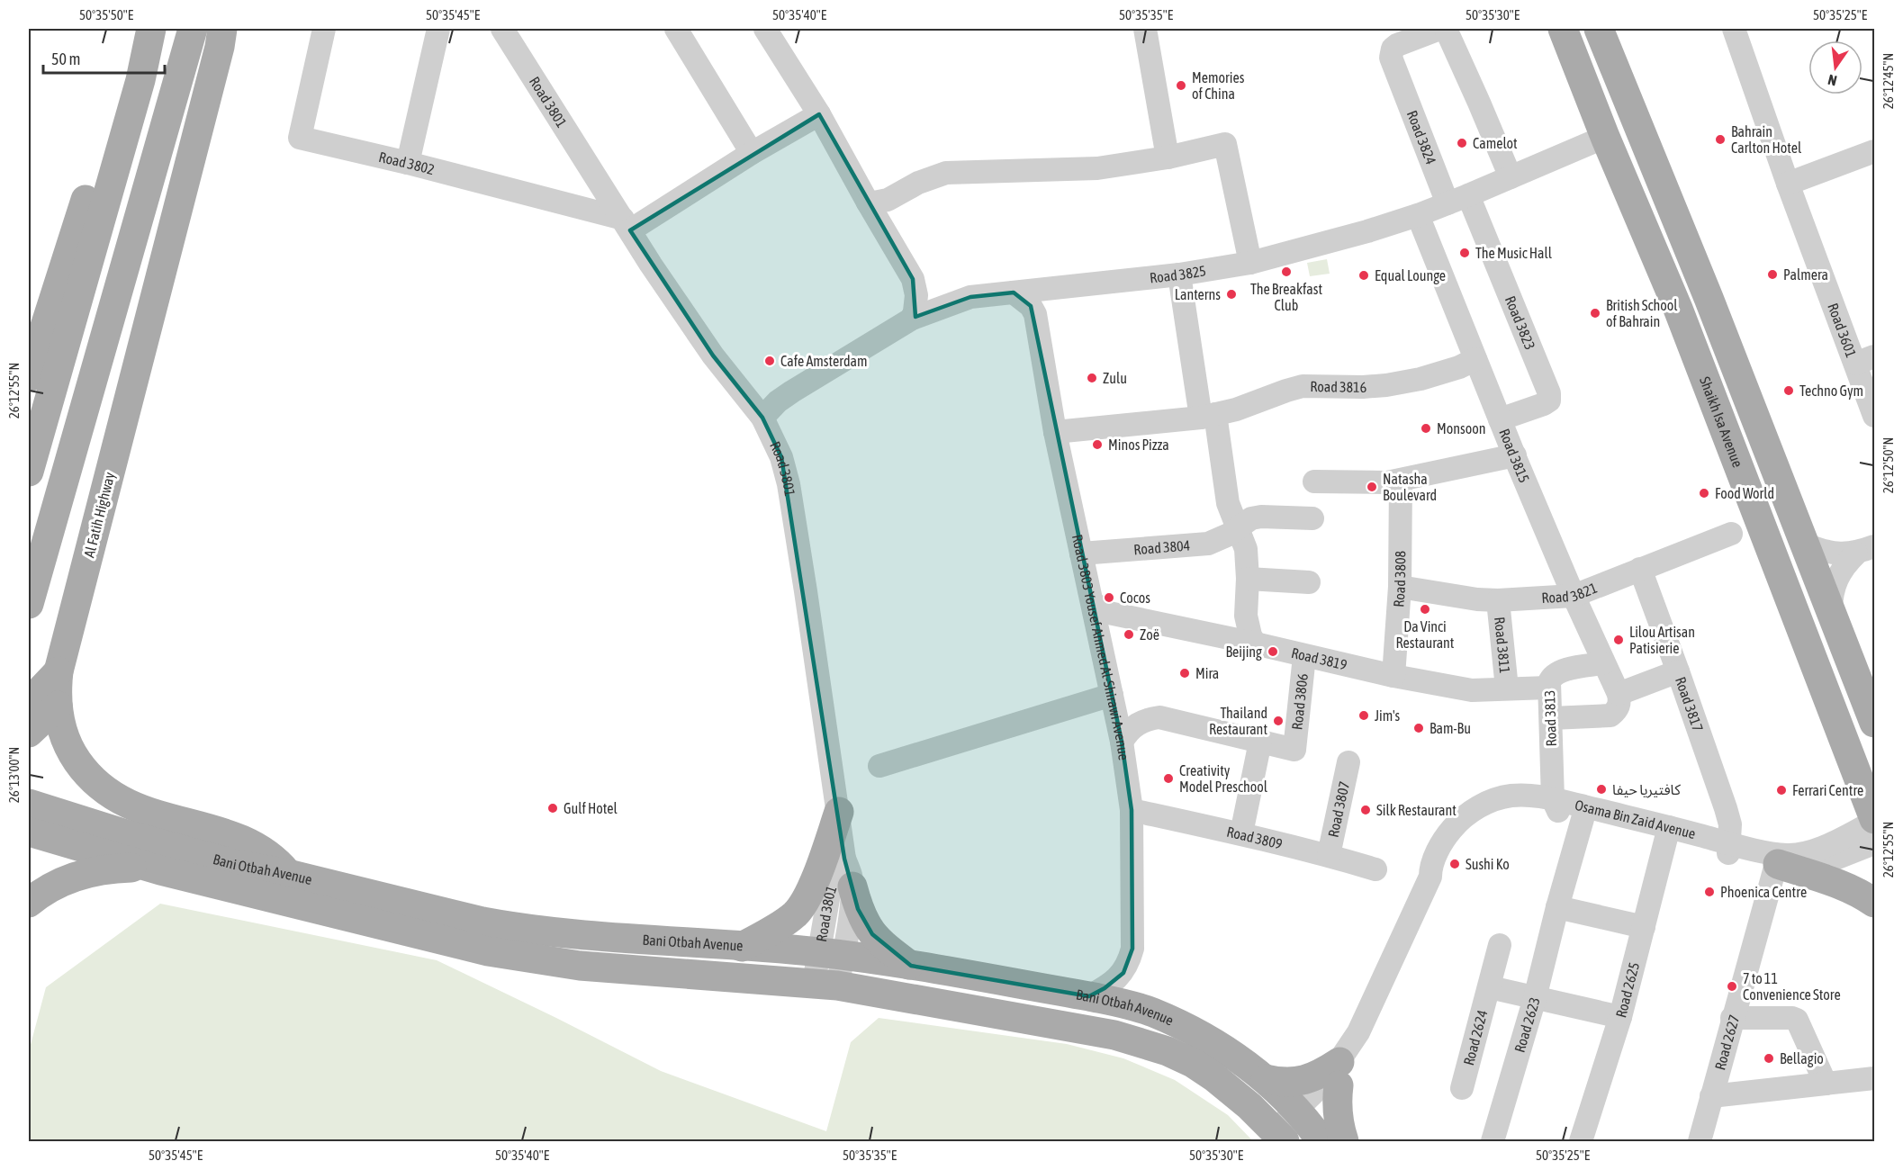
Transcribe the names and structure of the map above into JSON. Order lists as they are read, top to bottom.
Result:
{
  "streets": {
    "main road": ["Shaikh Isa Avenue", "Al Fatih Highway", "Bani Otbah Avenue"],
    "street": [
      "Road 3801",
      "Road 3824",
      "Road 3802",
      "Road 3825",
      "Road 3823",
      "Road 3601",
      "Road 3816",
      "Road 3815",
      "Road 3804",
      "Road 3808",
      "Road 3821",
      "Road 3811",
      "Road 3803 Yousef Ahmed Al-Shirawi Avenue",
      "Road 3819",
      "Road 3806",
      "Road 3817",
      "Road 3813",
      "Road 3807",
      "Osama Bin Zaid Avenue",
      "Road 3809",
      "Road 2625",
      "Road 2623",
      "Road 2624",
      "Road 2627"
    ]
  },
  "crossings": [
    ["Road 3801", "Road 3802"],
    ["Road 3801", "Road 3825"],
    ["Road 3801", "Bani Otbah Avenue"],
    ["Road 3824", "Road 3825"],
    ["Road 3824", "Road 3823"],
    ["Road 3825", "Road 3823"],
    ["Road 3825", "Shaikh Isa Avenue"],
    ["Road 3825", "Road 3815"],
    ["Road 3825", "Road 3803 Yousef Ahmed Al-Shirawi Avenue"],
    ["Road 3823", "Road 3815"],
    ["Road 3816", "Road 3815"],
    ["Road 3816", "Road 3803 Yousef Ahmed Al-Shirawi Avenue"],
    ["Shaikh Isa Avenue", "Osama Bin Zaid Avenue"],
    ["Road 3815", "Road 3821"],
    ["Road 3815", "Road 3813"],
    ["Al Fatih Highway", "Bani Otbah Avenue"],
    ["Road 3804", "Road 3803 Yousef Ahmed Al-Shirawi Avenue"],
    ["Road 3808", "Road 3821"],
    ["Road 3808", "Road 3819"],
    ["Road 3821", "Road 3811"],
    ["Road 3821", "Road 3817"],
    ["Road 3811", "Road 3819"],
    ["Road 3803 Yousef Ahmed Al-Shirawi Avenue", "Road 3819"],
    ["Road 3803 Yousef Ahmed Al-Shirawi Avenue", "Road 3809"],
    ["Road 3803 Yousef Ahmed Al-Shirawi Avenue", "Bani Otbah Avenue"],
    ["Road 3819", "Road 3806"],
    ["Road 3819", "Road 3813"],
    ["Road 3817", "Osama Bin Zaid Avenue"],
    ["Road 3813", "Osama Bin Zaid Avenue"],
    ["Road 3807", "Road 3809"],
    ["Osama Bin Zaid Avenue", "Bani Otbah Avenue"],
    ["Osama Bin Zaid Avenue", "Road 2625"],
    ["Osama Bin Zaid Avenue", "Road 2623"],
    ["Osama Bin Zaid Avenue", "Road 2627"]
  ],
  "places": [
    "Memories of China",
    "Bahrain Carlton Hotel",
    "Camelot",
    "The Music Hall",
    "The Breakfast Club",
    "Palmera",
    "Equal Lounge",
    "Lanterns",
    "British School of Bahrain",
    "Cafe Amsterdam",
    "Zulu",
    "Techno Gym",
    "Monsoon",
    "Minos Pizza",
    "Natasha Boulevard",
    "Food World",
    "Cocos",
    "Da Vinci Restaurant",
    "Zoë",
    "Lilou Artisan Patisierie",
    "Beijing",
    "Mira",
    "Jim's",
    "Thailand Restaurant",
    "Bam-Bu",
    "Creativity Model Preschool",
    "كافتيريا حيفا",
    "Ferrari Centre",
    "Gulf Hotel",
    "Silk Restaurant",
    "Sushi Ko",
    "Phoenica Centre",
    "7 to 11 Convenience Store",
    "Bellagio"
  ],
  "scale_bar": "50 m",
  "north": "bottom",
  "coordinates": [
    "50°35'50\"E",
    "50°35'45\"E",
    "50°35'40\"E",
    "50°35'35\"E",
    "50°35'30\"E",
    "50°35'25\"E",
    "26°12'45\"N",
    "26°12'55\"N",
    "26°12'50\"N",
    "26°13'00\"N"
  ]
}
